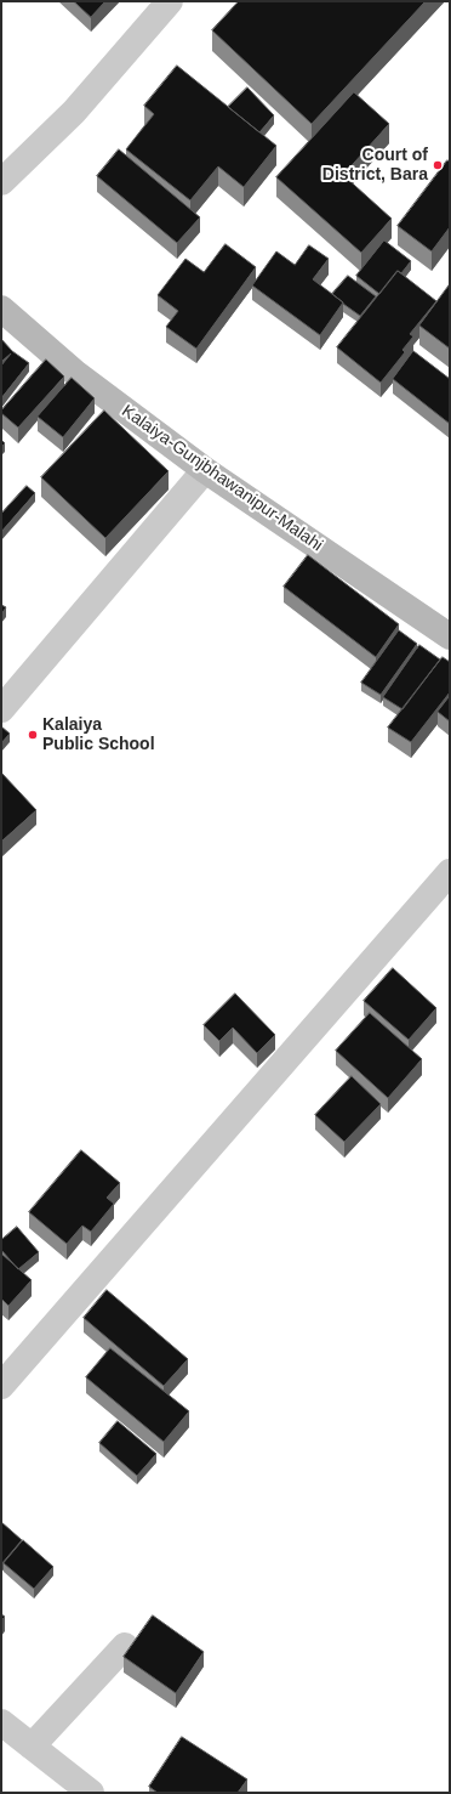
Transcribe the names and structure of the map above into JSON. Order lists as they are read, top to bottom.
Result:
{
  "streets": {
    "street": ["Kalaiya-Gunjbhawanipur-Malahi"]
  },
  "places": ["Court of District, Bara", "Kalaiya Public School"]
}
